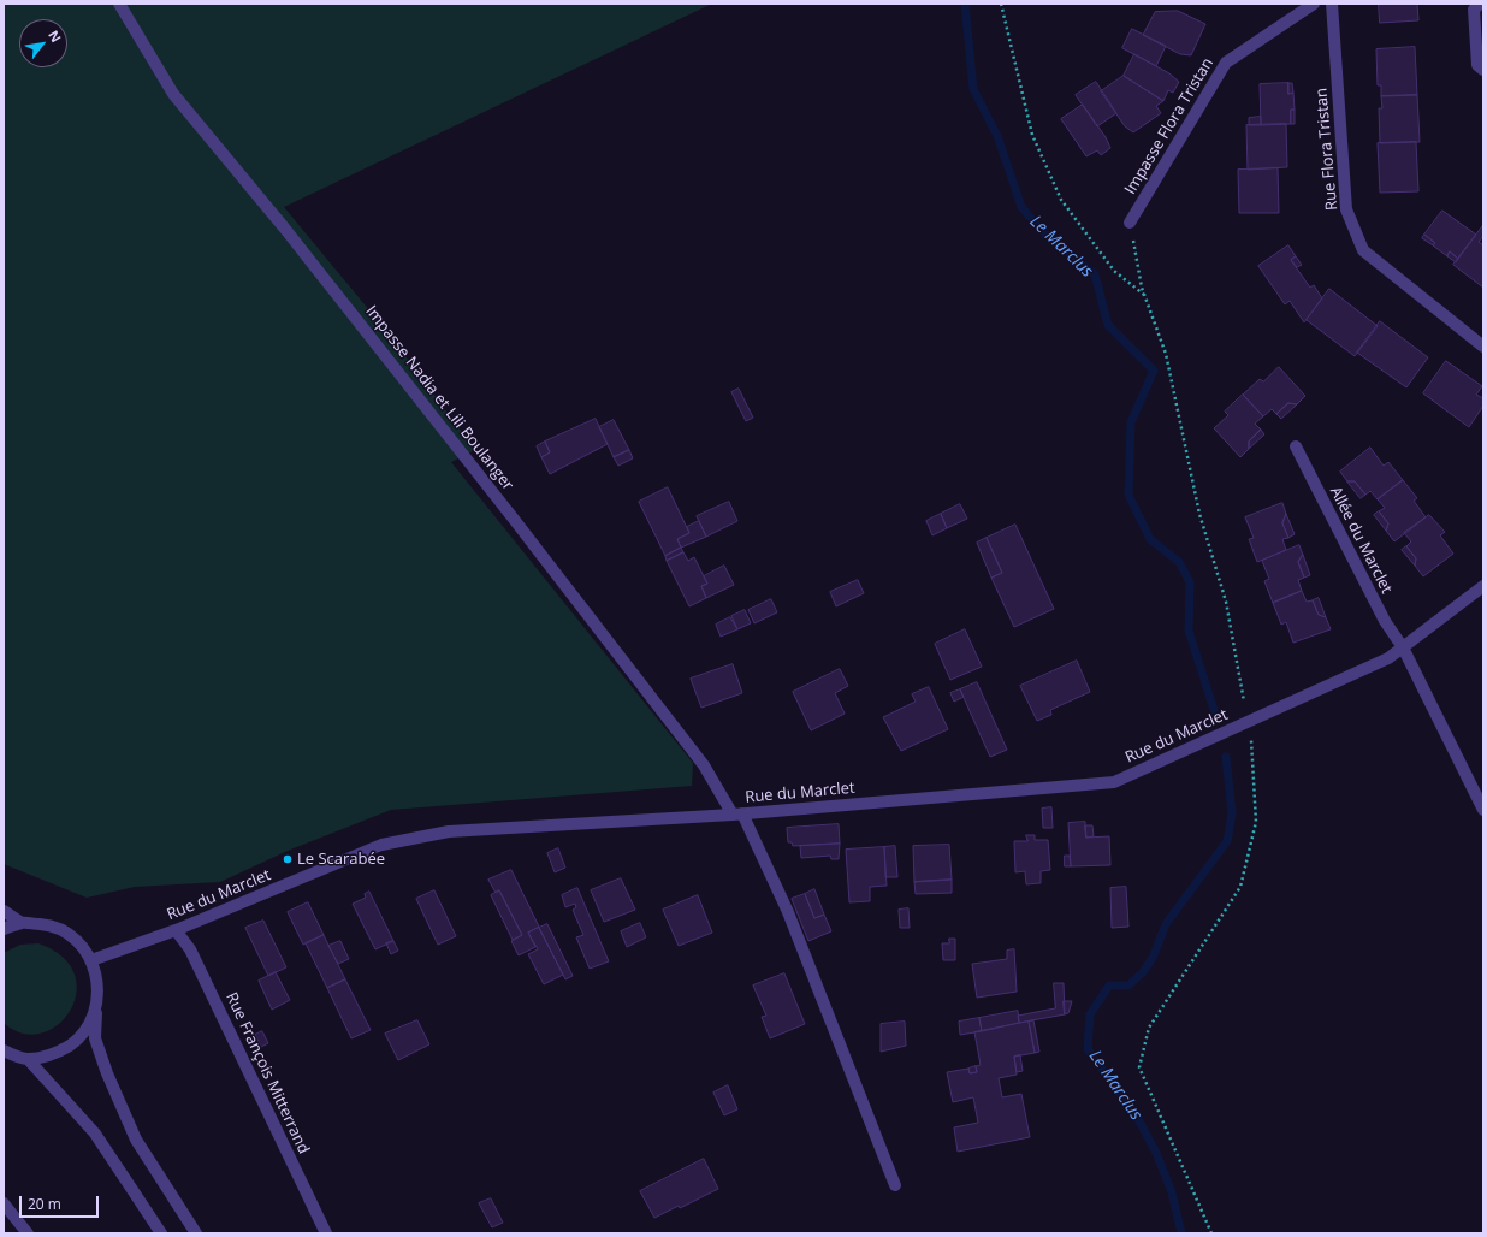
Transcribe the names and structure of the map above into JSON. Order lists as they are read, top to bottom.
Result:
{
  "streets": {
    "street": [
      "Impasse Flora Tristan",
      "Rue Flora Tristan",
      "Impasse Nadia et Lili Boulanger",
      "Allée du Marclet",
      "Rue du Marclet",
      "Rue François Mitterrand"
    ]
  },
  "crossings": [
    ["Impasse Nadia et Lili Boulanger", "Rue du Marclet"],
    ["Allée du Marclet", "Rue du Marclet"],
    ["Rue du Marclet", "Rue François Mitterrand"]
  ],
  "water": ["Le Marclus"],
  "places": ["Le Scarabée"],
  "scale_bar": "20 m",
  "north": "top right"
}
